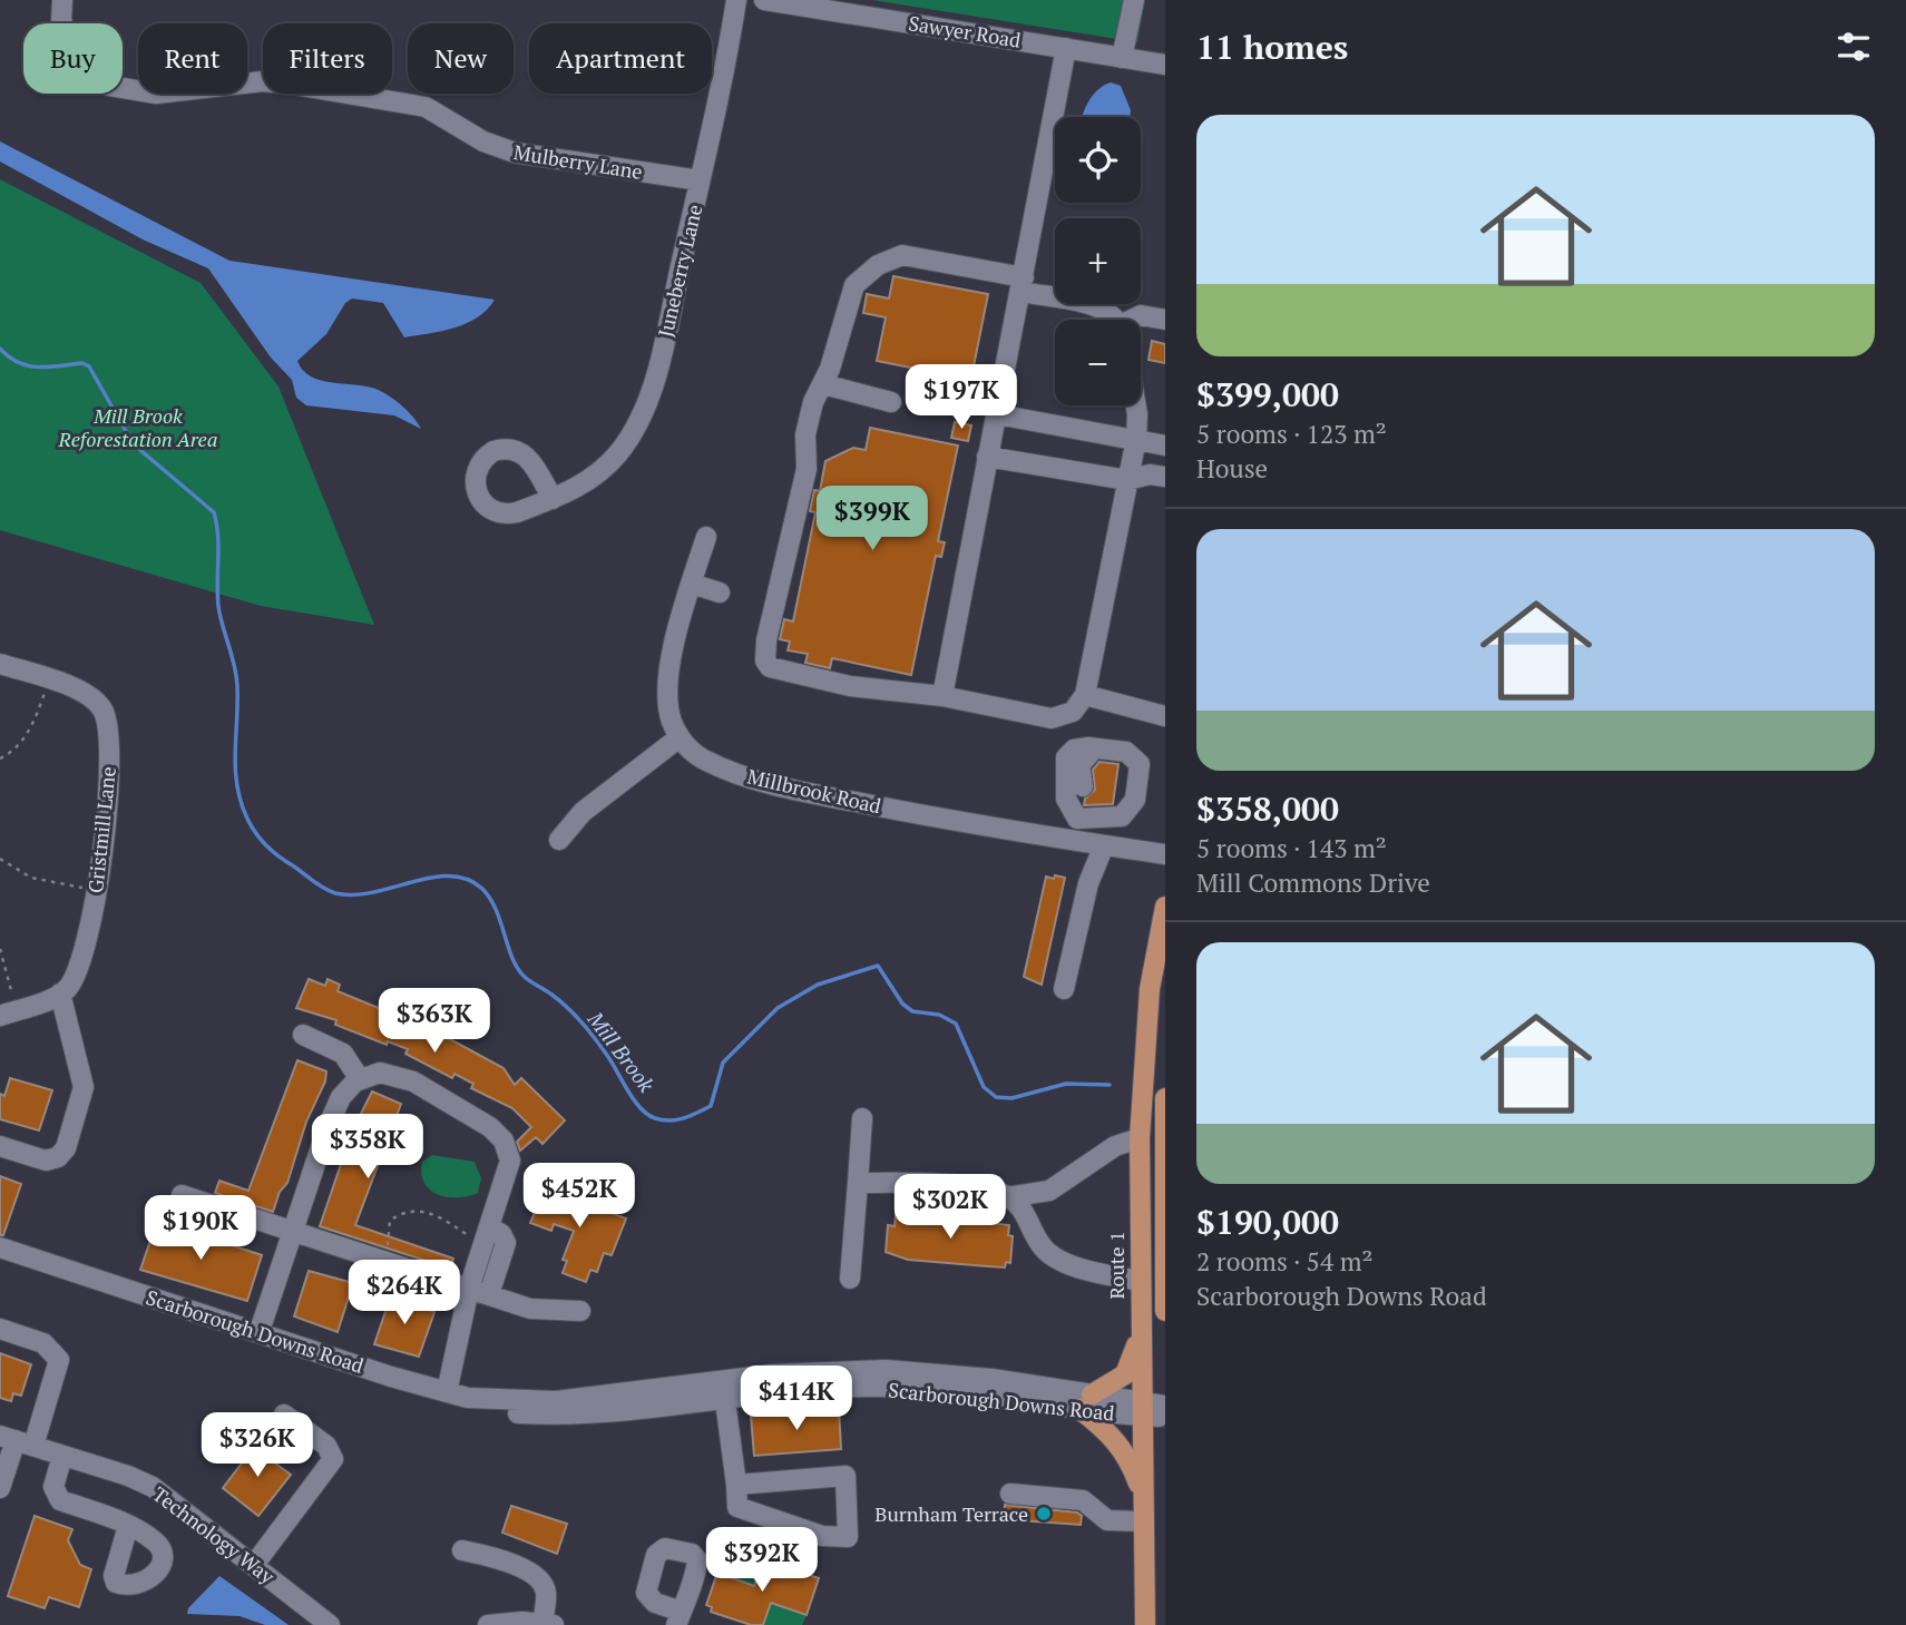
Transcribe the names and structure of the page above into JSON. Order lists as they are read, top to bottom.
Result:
{
  "streets": {
    "main road": ["Route 1"],
    "street": [
      "Sawyer Road",
      "Mulberry Lane",
      "Juneberry Lane",
      "Millbrook Road",
      "Gristmill Lane",
      "Scarborough Downs Road",
      "Technology Way"
    ]
  },
  "crossings": [
    ["Mulberry Lane", "Juneberry Lane"],
    ["Route 1", "Scarborough Downs Road"]
  ],
  "water": ["Mill Brook"],
  "parks": ["Mill Brook Reforestation Area"],
  "places": ["Burnham Terrace"],
  "page": {
    "heading": "11 homes",
    "chip": [
      "Buy",
      "Rent",
      "Filters",
      "New",
      "Apartment"
    ],
    "list": [
      {
        "name": "$399,000",
        "note": "5 rooms · 123 m² · House"
      },
      {
        "name": "$358,000",
        "note": "5 rooms · 143 m² · Mill Commons Drive"
      },
      {
        "name": "$190,000",
        "note": "2 rooms · 54 m² · Scarborough Downs Road"
      }
    ],
    "map_buttons": ["+", "−"],
    "price": [
      "$197K",
      "$399K",
      "$363K",
      "$358K",
      "$452K",
      "$302K",
      "$190K",
      "$264K",
      "$414K",
      "$326K",
      "$392K"
    ]
  }
}
